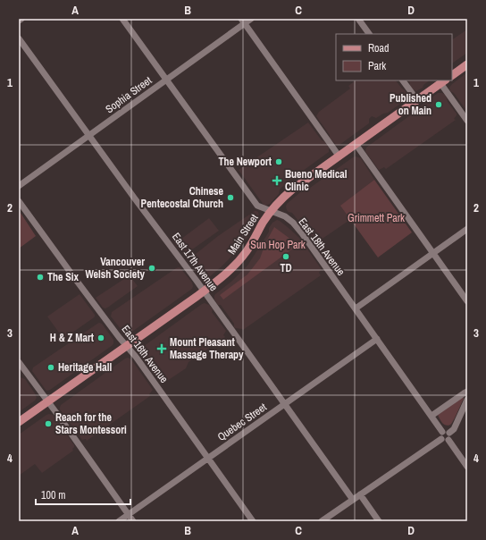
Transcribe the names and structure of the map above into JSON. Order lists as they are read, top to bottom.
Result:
{
  "streets": {
    "main road": ["Main Street"],
    "street": [
      "Sophia Street",
      "East 18th Avenue",
      "East 17th Avenue",
      "East 16th Avenue",
      "Quebec Street"
    ]
  },
  "crossings": [
    ["Sophia Street", "East 18th Avenue"],
    ["Sophia Street", "East 17th Avenue"],
    ["Main Street", "East 18th Avenue"],
    ["Main Street", "East 17th Avenue"],
    ["Main Street", "East 16th Avenue"],
    ["East 18th Avenue", "Quebec Street"],
    ["East 17th Avenue", "Quebec Street"],
    ["East 16th Avenue", "Quebec Street"]
  ],
  "parks": ["Grimmett Park", "Sun Hop Park"],
  "places": {
    "other": [
      "Published on Main",
      "The Newport",
      "Chinese Pentecostal Church",
      "TD",
      "Vancouver Welsh Society",
      "The Six",
      "H & Z Mart",
      "Heritage Hall",
      "Reach for the Stars Montessori"
    ],
    "health": ["Bueno Medical Clinic", "Mount Pleasant Massage Therapy"]
  },
  "legend": ["Road", "Park"],
  "scale_bar": "100 m",
  "grid": {
    "columns": [
      "A",
      "B",
      "C",
      "D"
    ],
    "rows": [
      "1",
      "2",
      "3",
      "4"
    ]
  }
}
